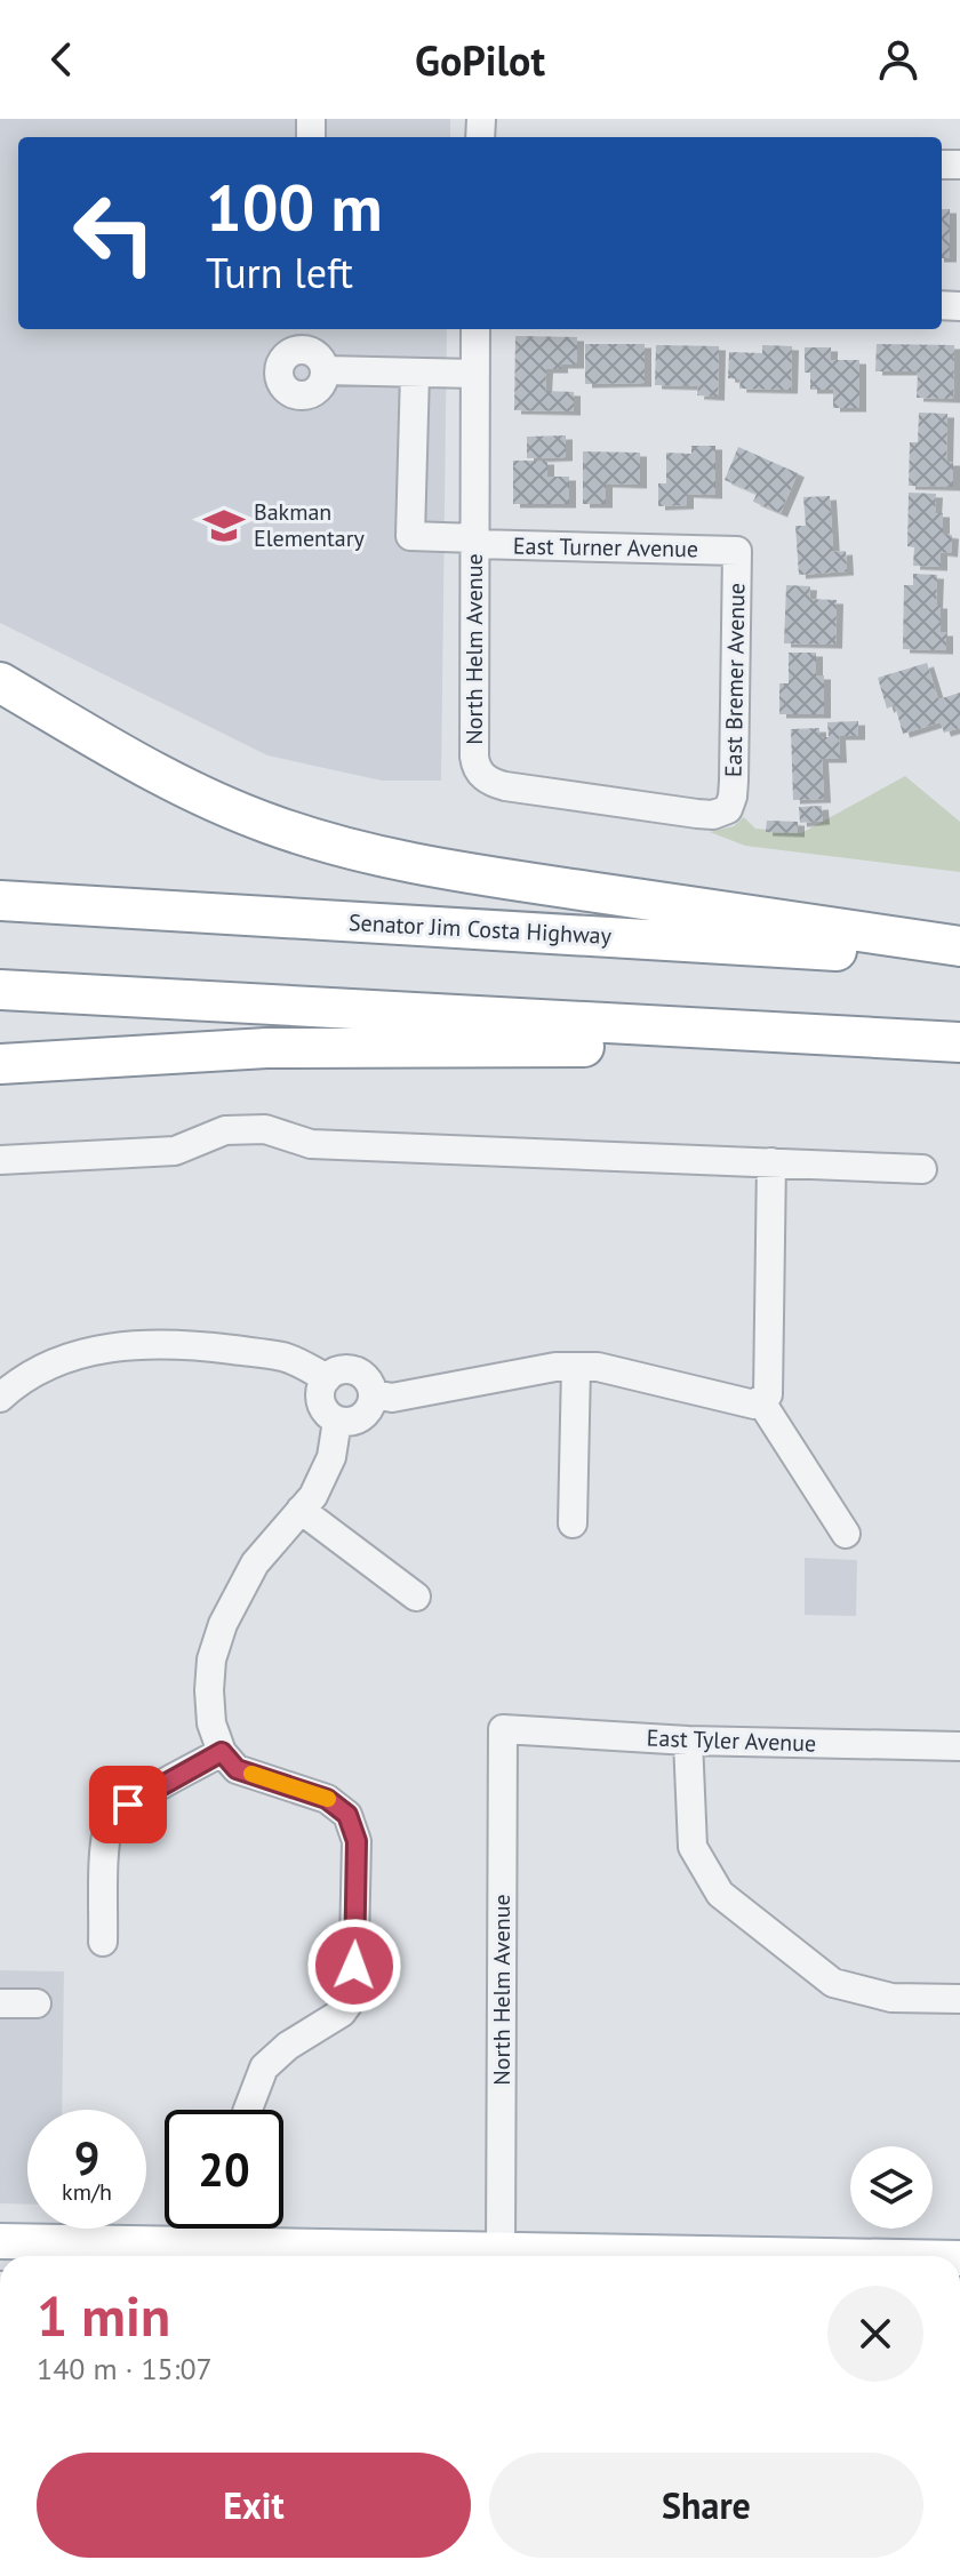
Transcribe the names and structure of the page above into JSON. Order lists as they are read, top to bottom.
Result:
{
  "streets": {
    "highway": ["Senator Jim Costa Highway"],
    "street": [
      "East Turner Avenue",
      "North Helm Avenue",
      "East Bremer Avenue",
      "East Tyler Avenue"
    ]
  },
  "crossings": [
    ["East Turner Avenue", "North Helm Avenue"],
    ["East Turner Avenue", "East Bremer Avenue"],
    ["North Helm Avenue", "East Bremer Avenue"],
    ["North Helm Avenue", "East Tyler Avenue"]
  ],
  "places": {
    "school or university": ["Bakman Elementary"]
  },
  "page": {
    "header": "GoPilot",
    "turn": ["100 m", "Turn left"],
    "speed": "9 km/h",
    "limit": "20",
    "heading": ["1 min", "140 m · 15:07"],
    "buttons": ["Exit", "Share"]
  }
}
